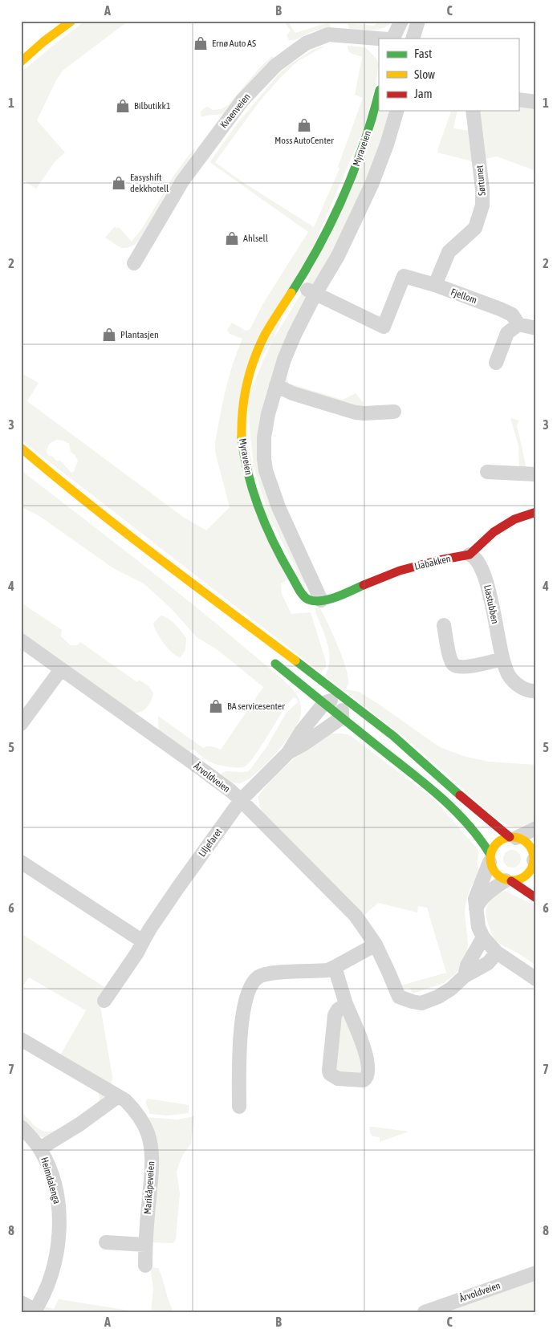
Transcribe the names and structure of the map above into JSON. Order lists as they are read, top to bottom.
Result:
{
  "streets": {
    "main road": ["Myraveien", "Liabakken"],
    "street": [
      "Kvaenveien",
      "Sørtunet",
      "Fjellom",
      "Liastubben",
      "Årvoldveien",
      "Liljefaret",
      "Heimdalenga",
      "Marikåpeveien"
    ]
  },
  "crossings": [
    ["Myraveien", "Fjellom"],
    ["Myraveien", "Liabakken"],
    ["Sørtunet", "Fjellom"],
    ["Liabakken", "Liastubben"],
    ["Årvoldveien", "Liljefaret"]
  ],
  "places": {
    "shop": [
      "Ernø Auto AS",
      "Bilbutikk1",
      "Moss AutoCenter",
      "Easyshift dekkhotell",
      "Ahlsell",
      "Plantasjen",
      "BA servicesenter"
    ]
  },
  "legend": ["Fast", "Slow", "Jam"],
  "grid": {
    "columns": ["A", "B", "C"],
    "rows": [
      "1",
      "2",
      "3",
      "4",
      "5",
      "6",
      "7",
      "8"
    ]
  }
}
